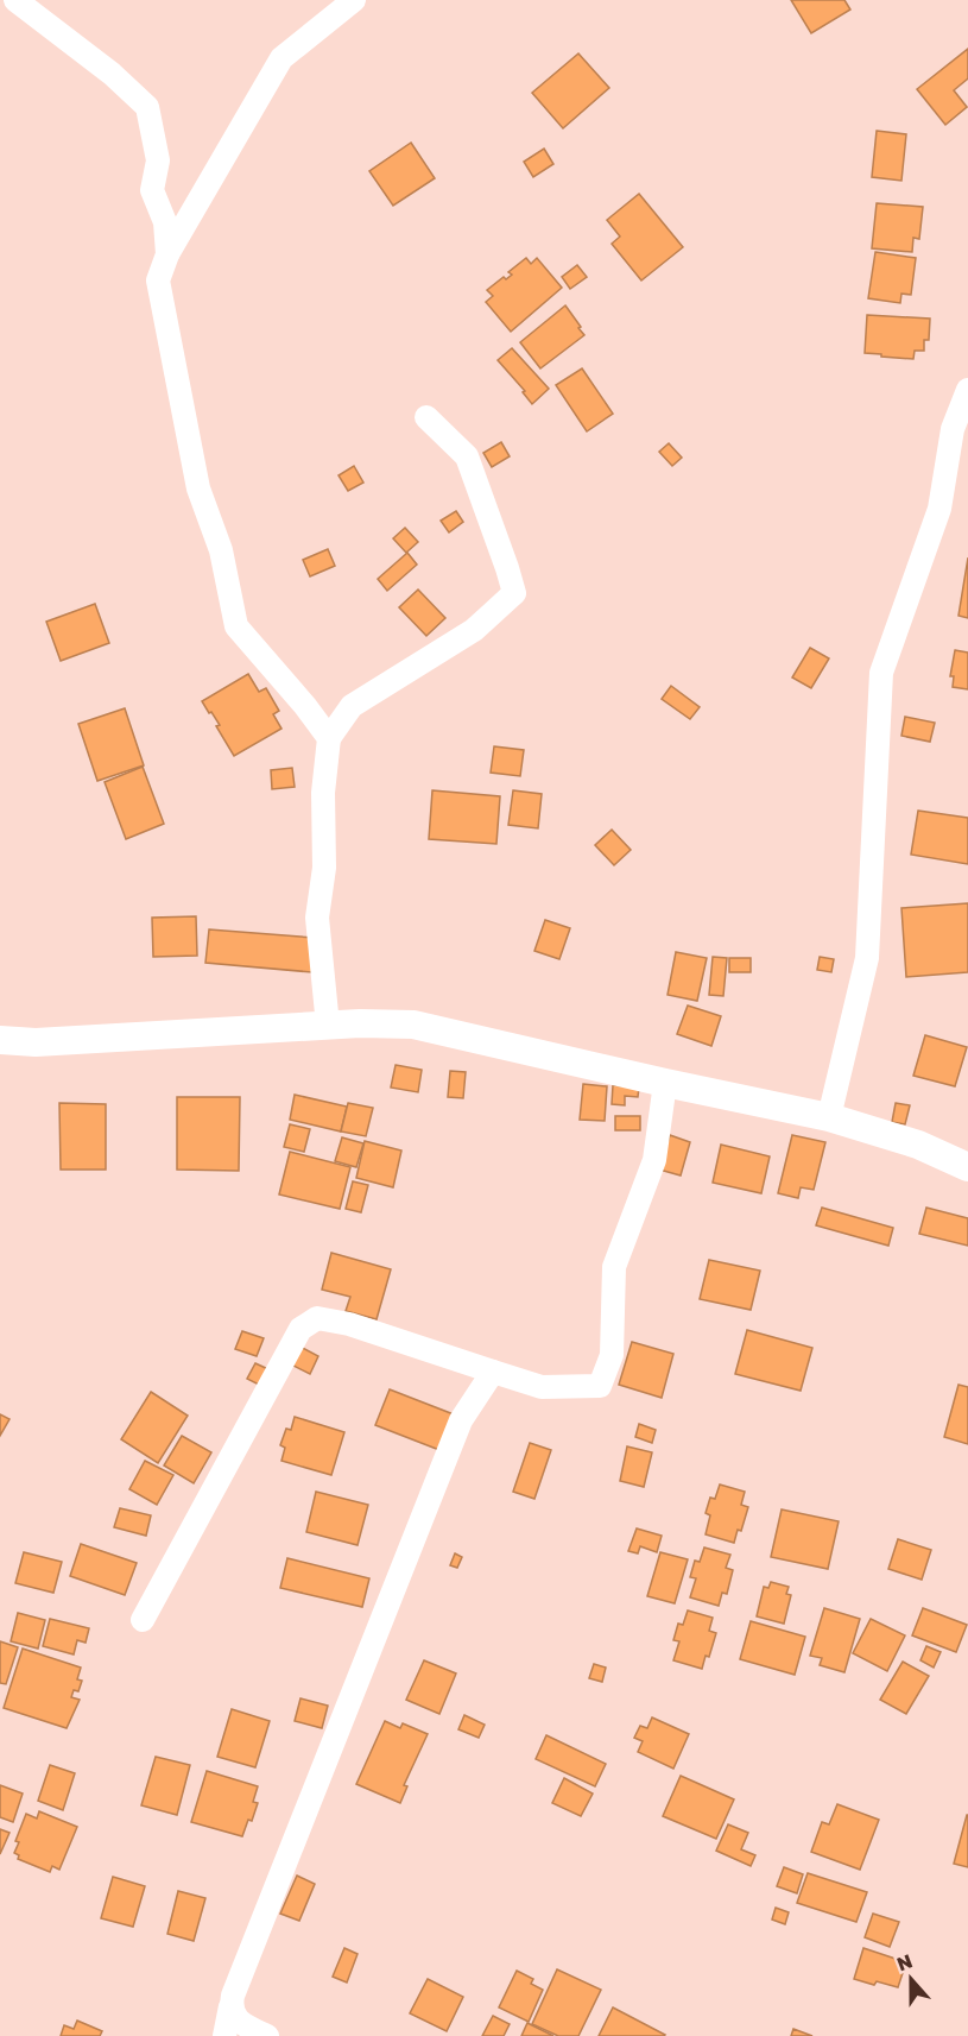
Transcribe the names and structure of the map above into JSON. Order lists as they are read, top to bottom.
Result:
{
  "north": "top"
}
